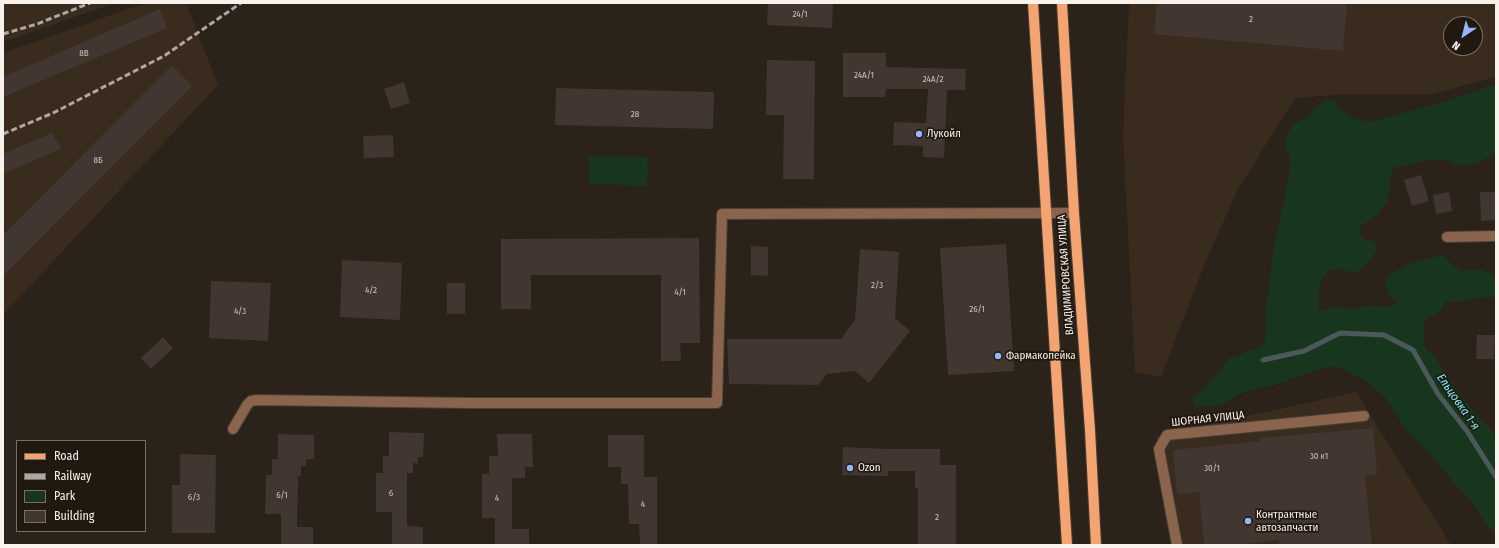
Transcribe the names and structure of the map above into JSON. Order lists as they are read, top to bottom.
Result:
{
  "streets": {
    "main road": ["ВЛАДИМИРОВСКАЯ УЛИЦА"],
    "street": ["ШОРНАЯ УЛИЦА"]
  },
  "water": ["Ельцовка 1-я"],
  "places": [
    "Лукойл",
    "Фармакопейка",
    "Ozon",
    "Контрактные автозапчасти"
  ],
  "house_numbers": [
    "24/1",
    "2",
    "8В",
    "24А/1",
    "24А/2",
    "28",
    "8Б",
    "2/3",
    "4/2",
    "4/1",
    "26/1",
    "4/3",
    "30 к1",
    "30/1",
    "6",
    "6/1",
    "6/3",
    "4",
    "4",
    "2"
  ],
  "legend": [
    "Road",
    "Railway",
    "Park",
    "Building"
  ],
  "north": "bottom left"
}
